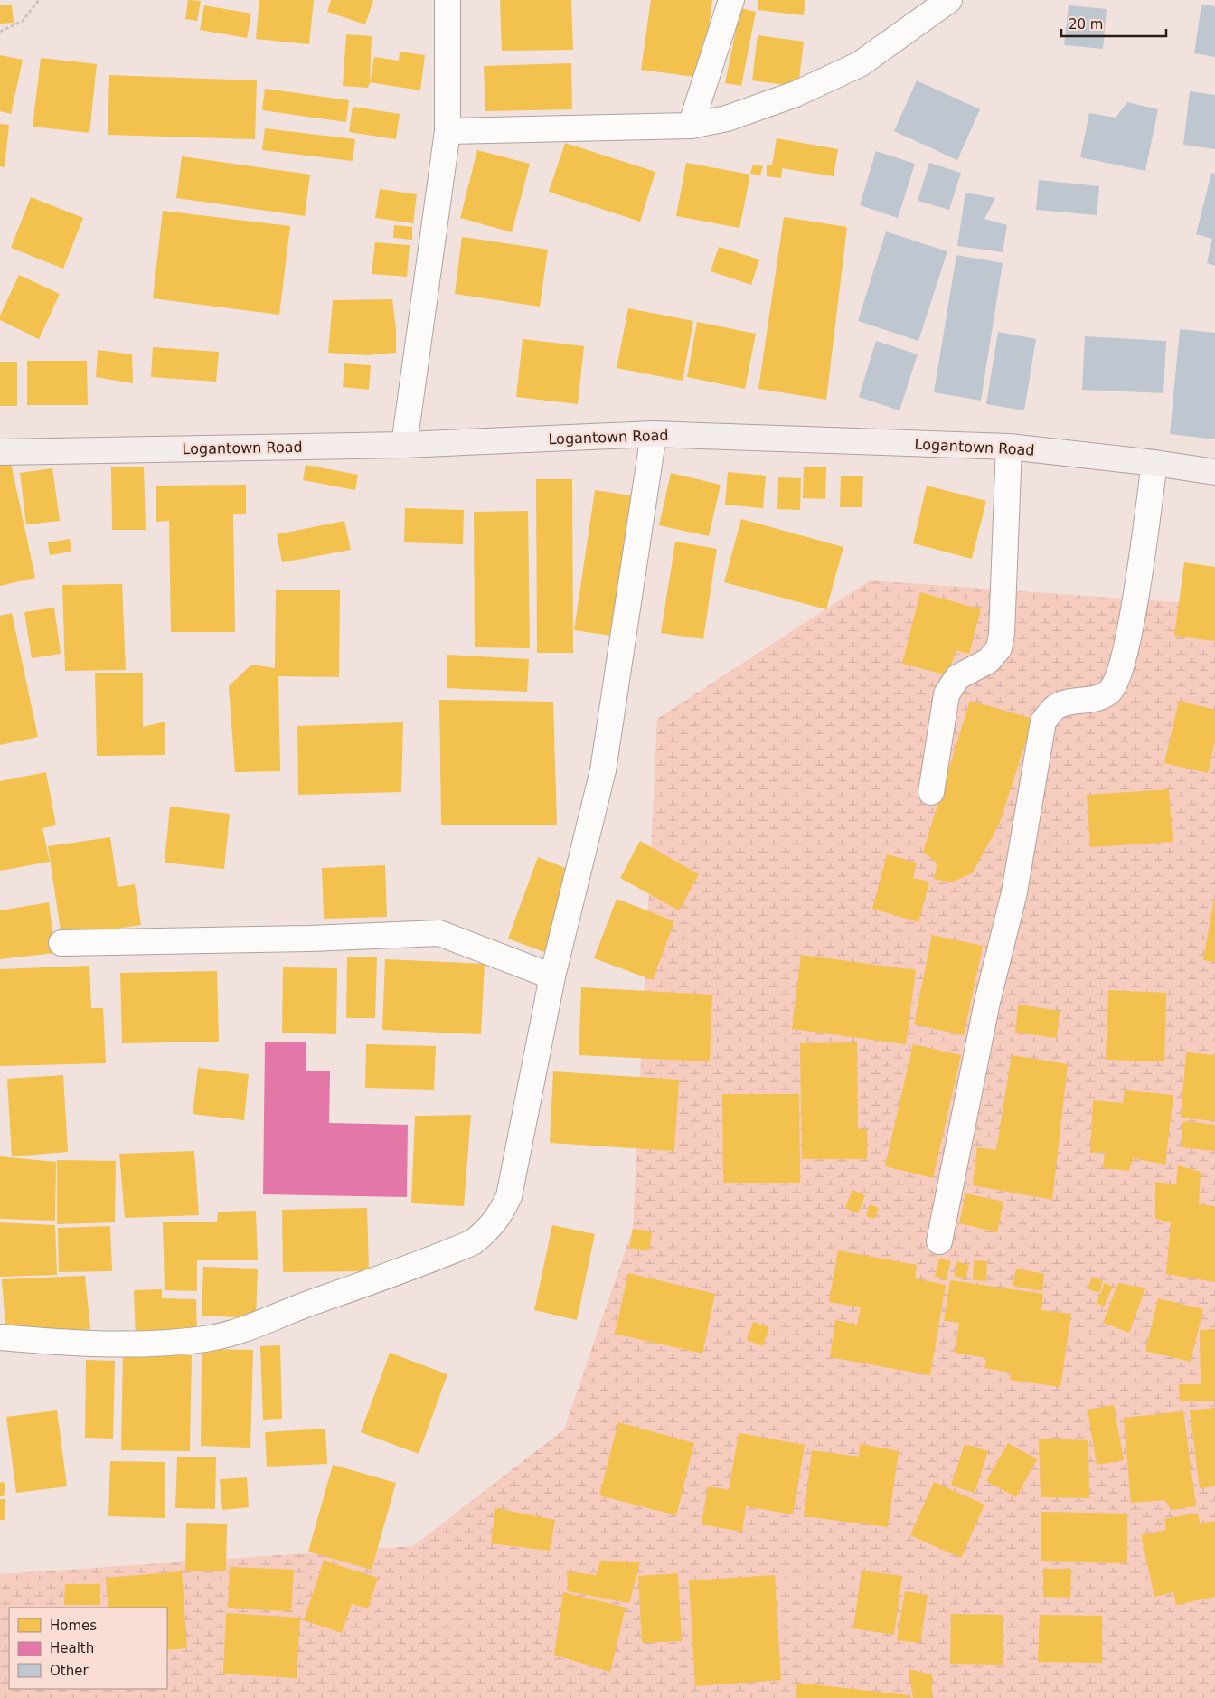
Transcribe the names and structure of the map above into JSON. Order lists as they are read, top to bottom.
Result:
{
  "streets": {
    "street": ["Logantown Road"]
  },
  "legend": ["Homes", "Health", "Other"],
  "scale_bar": "20 m"
}
